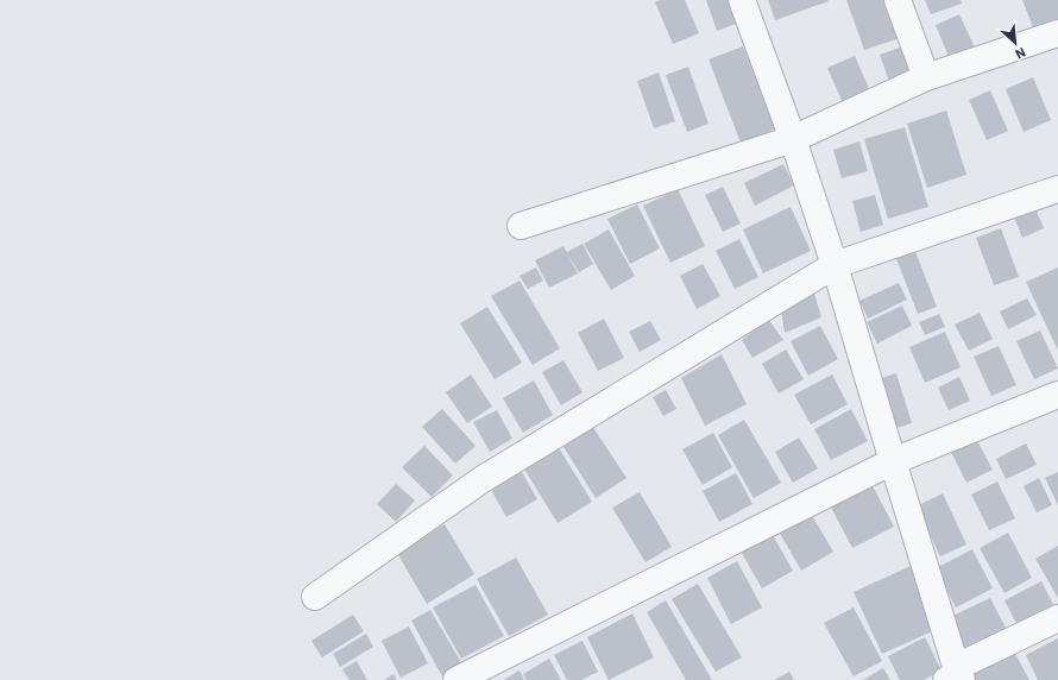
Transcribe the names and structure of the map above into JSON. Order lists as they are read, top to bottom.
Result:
{
  "north": "bottom right"
}
